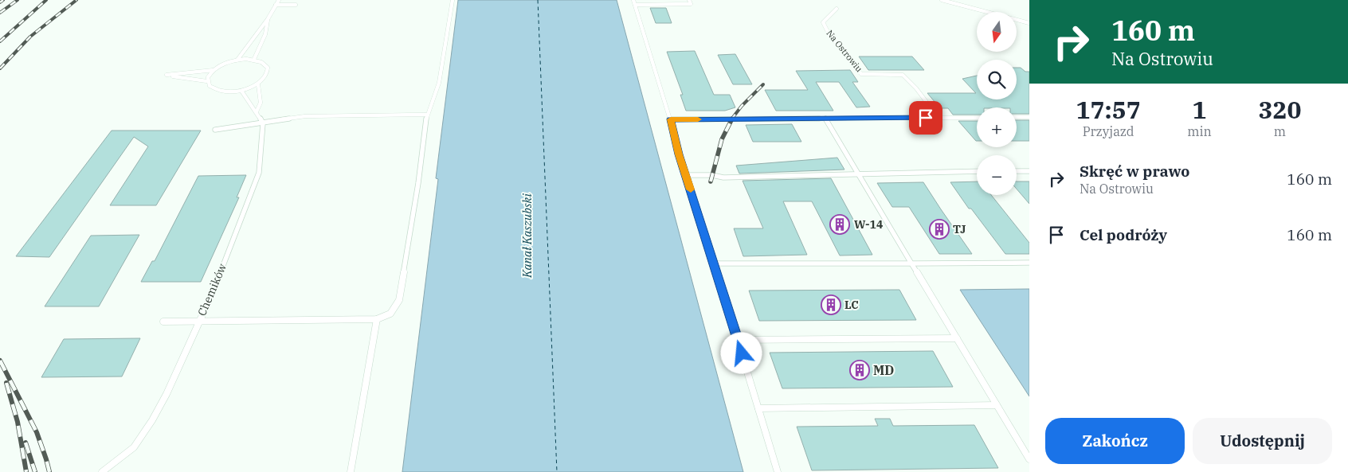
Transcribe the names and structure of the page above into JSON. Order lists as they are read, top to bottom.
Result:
{
  "streets": {
    "lane": ["Na Ostrowiu", "Chemików"]
  },
  "water": ["Kanał Kaszubski"],
  "places": {
    "building": [
      "W-14",
      "TJ",
      "LC",
      "MD"
    ]
  },
  "north": "bottom",
  "page": {
    "turn": ["160 m", "Na Ostrowiu"],
    "map_buttons": ["+", "−"],
    "eta": [
      "17:57",
      "Przyjazd",
      "1",
      "min",
      "320",
      "m"
    ],
    "list": [
      {
        "name": "Skręć w prawo",
        "note": "Na Ostrowiu",
        "value": "160 m"
      },
      {
        "name": "Cel podróży",
        "value": "160 m"
      }
    ],
    "buttons": ["Zakończ", "Udostępnij"]
  }
}
